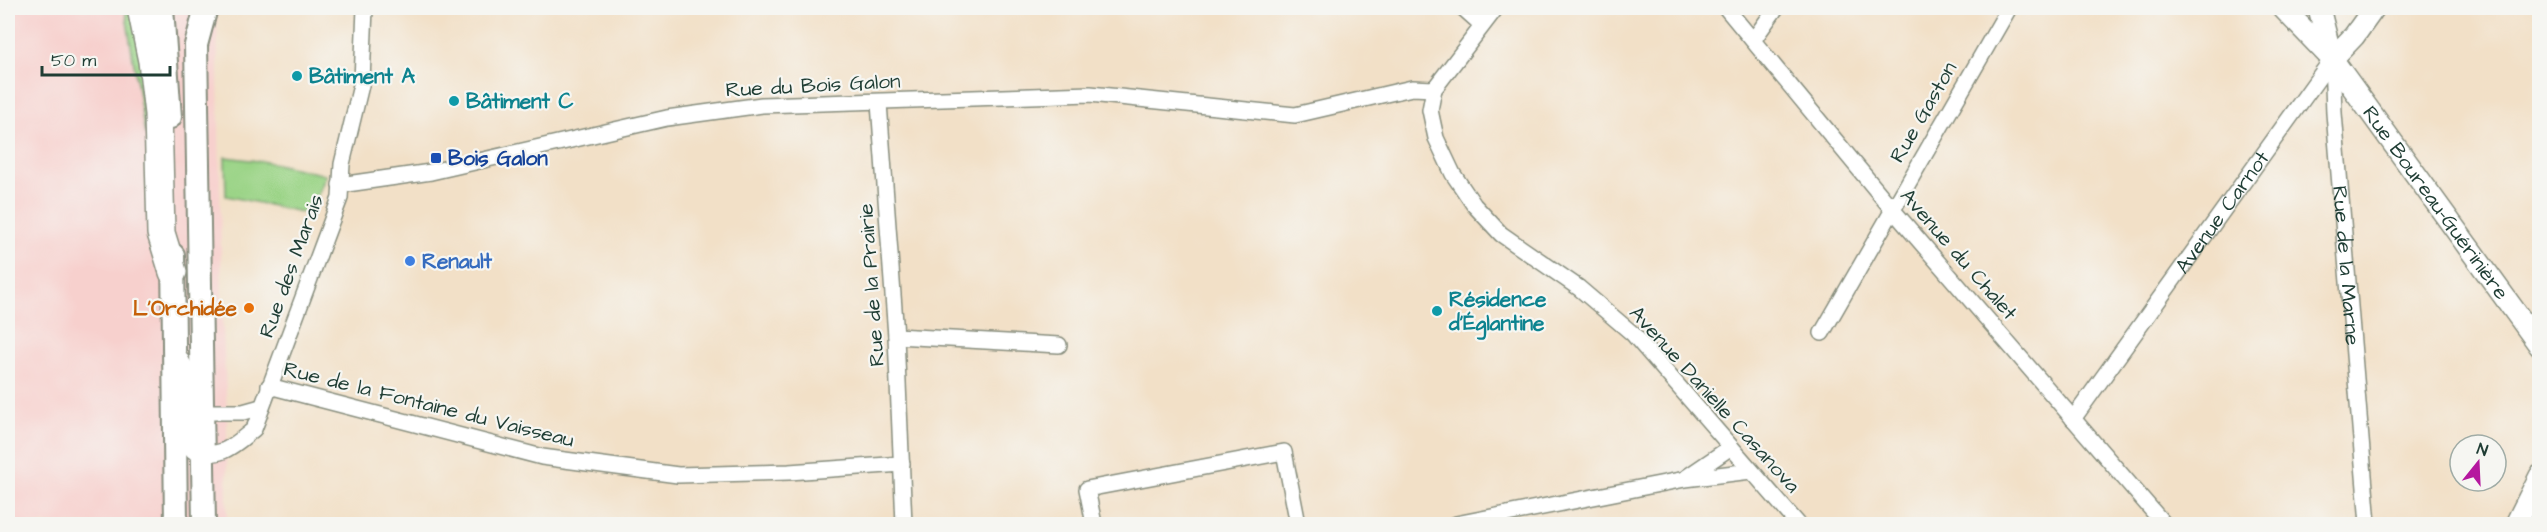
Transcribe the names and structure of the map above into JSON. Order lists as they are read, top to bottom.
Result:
{
  "streets": {
    "main road": ["Rue Boureau-Guérinière", "Avenue Carnot", "Rue de la Marne"],
    "street": [
      "Rue du Bois Galon",
      "Rue Gaston",
      "Avenue du Chalet",
      "Rue des Marais",
      "Rue de la Prairie",
      "Avenue Danielle Casanova",
      "Rue de la Fontaine du Vaisseau"
    ]
  },
  "crossings": [
    ["Rue du Bois Galon", "Rue des Marais"],
    ["Rue du Bois Galon", "Rue de la Prairie"],
    ["Rue du Bois Galon", "Avenue Danielle Casanova"],
    ["Rue Gaston", "Avenue du Chalet"],
    ["Rue Boureau-Guérinière", "Avenue Carnot"],
    ["Rue Boureau-Guérinière", "Rue de la Marne"],
    ["Avenue Carnot", "Avenue du Chalet"],
    ["Avenue Carnot", "Rue de la Marne"],
    ["Rue des Marais", "Rue de la Fontaine du Vaisseau"],
    ["Rue de la Prairie", "Rue de la Fontaine du Vaisseau"]
  ],
  "places": {
    "other": [
      "Bâtiment A",
      "Bâtiment C",
      "Renault",
      "L'Orchidée",
      "Résidence d'Églantine"
    ],
    "transit": ["Bois Galon"]
  },
  "scale_bar": "50 m",
  "north": "top"
}
